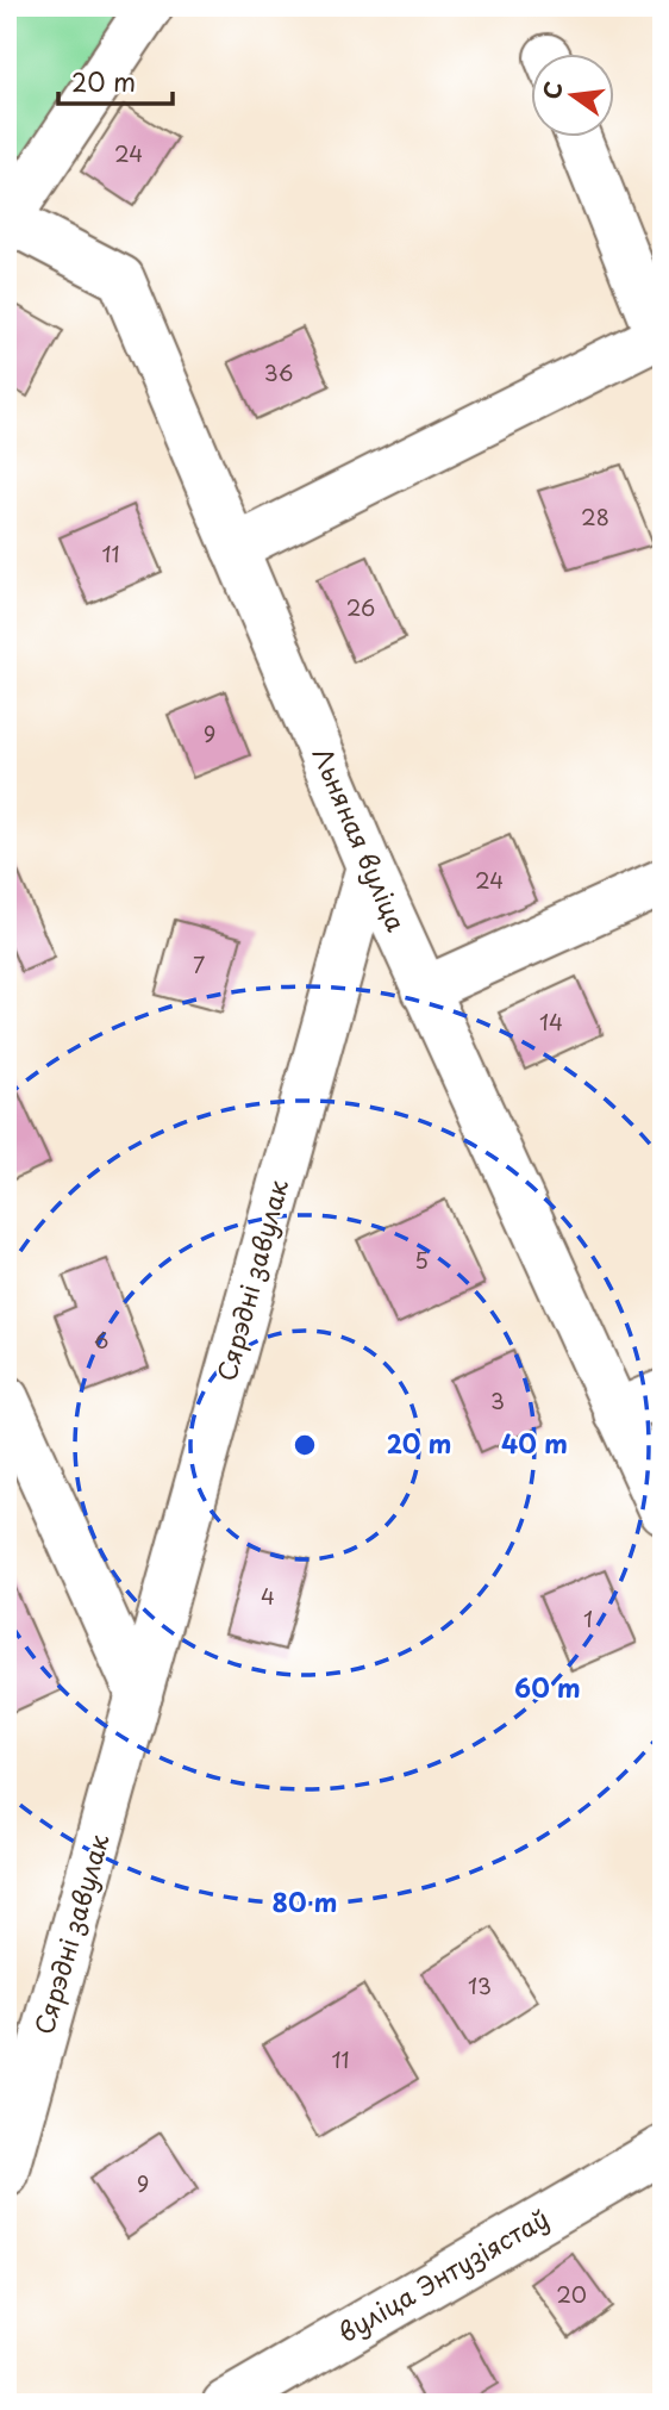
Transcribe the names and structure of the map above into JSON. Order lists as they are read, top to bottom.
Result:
{
  "streets": {
    "street": ["Льняная вуліца", "Сярэдні завулак", "вуліца Энтузіястаў"]
  },
  "crossings": [
    ["Льняная вуліца", "Сярэдні завулак"]
  ],
  "house_numbers": [
    "24",
    "36",
    "28",
    "11",
    "26",
    "9",
    "24",
    "7",
    "14",
    "5",
    "6",
    "3",
    "4",
    "1",
    "13",
    "11",
    "9",
    "20"
  ],
  "scale_bar": "20 m",
  "north": "left",
  "rings": [
    "20 m",
    "40 m",
    "60 m",
    "80 m"
  ]
}
